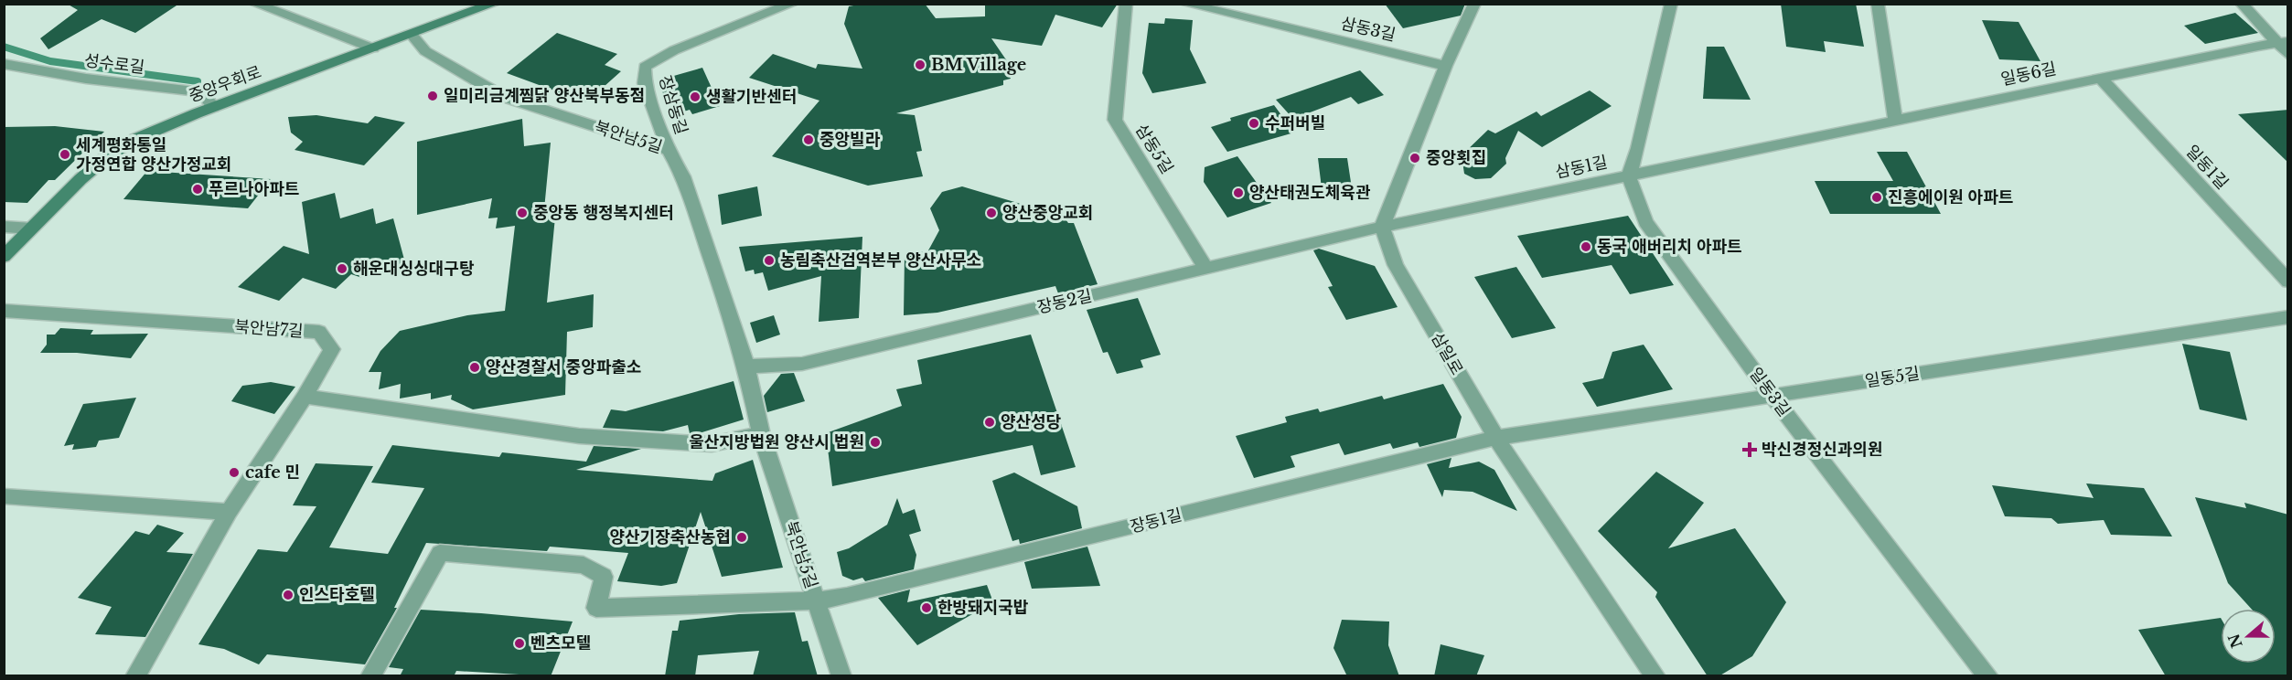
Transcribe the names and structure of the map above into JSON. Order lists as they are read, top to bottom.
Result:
{
  "streets": {
    "main road": ["중앙우회로"],
    "street": [
      "삼동3길",
      "성수로길",
      "일동6길",
      "장삼동길",
      "북안남5길",
      "삼동5길",
      "삼동1길",
      "일동1길",
      "장동2길",
      "북안남7길",
      "삼일로",
      "일동5길",
      "일동3길",
      "장동1길"
    ]
  },
  "crossings": [
    ["성수로길", "중앙우회로"],
    ["일동6길", "삼동1길"],
    ["일동6길", "일동1길"],
    ["중앙우회로", "북안남5길"],
    ["장삼동길", "북안남5길"],
    ["북안남5길", "장동2길"],
    ["북안남5길", "장동1길"],
    ["삼동5길", "장동2길"],
    ["삼동1길", "장동2길"],
    ["삼동1길", "삼일로"],
    ["삼동1길", "일동3길"],
    ["장동2길", "삼일로"],
    ["삼일로", "일동5길"],
    ["삼일로", "장동1길"],
    ["일동5길", "일동3길"],
    ["일동5길", "장동1길"]
  ],
  "places": {
    "other": [
      "BM Village",
      "일미리금계찜닭 양산북부동점",
      "생활기반센터",
      "수퍼버빌",
      "중앙빌라",
      "세계평화통일 가정연합 양산가정교회",
      "중앙횟집",
      "푸르나아파트",
      "양산태권도체육관",
      "진흥에이원 아파트",
      "중앙동 행정복지센터",
      "양산중앙교회",
      "동국 애버리치 아파트",
      "농림축산검역본부 양산사무소",
      "해운대싱싱대구탕",
      "양산경찰서 중앙파출소",
      "양산성당",
      "울산지방법원 양산시 법원",
      "cafe 민",
      "양산기장축산농협",
      "인스타호텔",
      "한방돼지국밥",
      "벤츠모텔"
    ],
    "health": ["박신경정신과의원"]
  },
  "north": "left"
}
